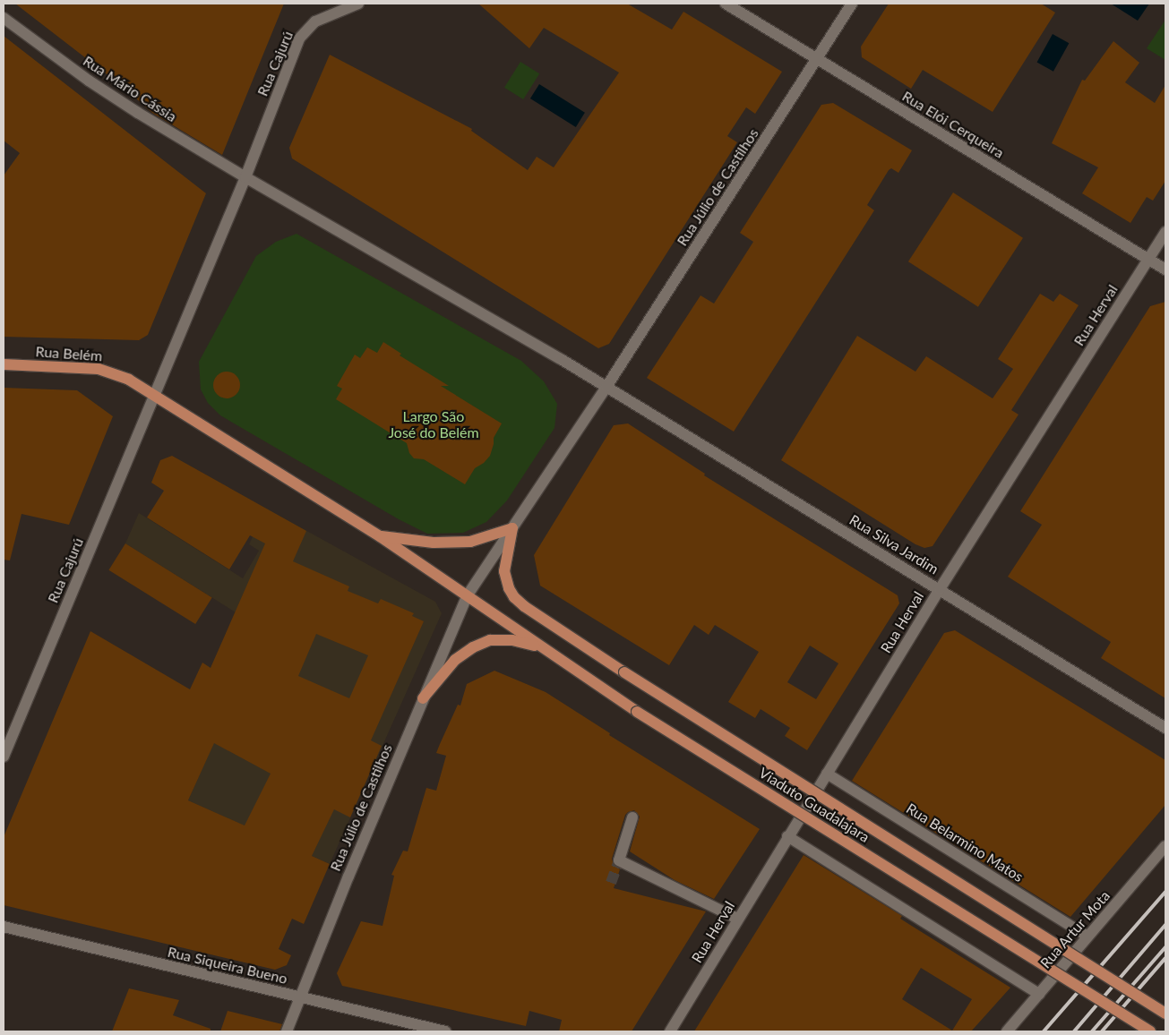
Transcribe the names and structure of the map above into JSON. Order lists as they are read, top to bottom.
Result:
{
  "streets": {
    "main road": ["Rua Belém", "Viaduto Guadalajara"],
    "street": [
      "Rua Cajurú",
      "Rua Mário Cássia",
      "Rua Elói Cerqueira",
      "Rua Júlio de Castilhos",
      "Rua Herval",
      "Rua Silva Jardim",
      "Rua Belarmino Matos",
      "Rua Artur Mota",
      "Rua Siqueira Bueno"
    ]
  },
  "crossings": [
    ["Rua Cajurú", "Rua Mário Cássia"],
    ["Rua Cajurú", "Rua Belém"],
    ["Rua Elói Cerqueira", "Rua Júlio de Castilhos"],
    ["Rua Elói Cerqueira", "Rua Herval"],
    ["Rua Júlio de Castilhos", "Rua Silva Jardim"],
    ["Rua Júlio de Castilhos", "Viaduto Guadalajara"],
    ["Rua Júlio de Castilhos", "Rua Siqueira Bueno"],
    ["Rua Herval", "Rua Silva Jardim"],
    ["Rua Herval", "Rua Belarmino Matos"],
    ["Rua Belarmino Matos", "Rua Artur Mota"]
  ],
  "parks": ["Largo São José do Belém"]
}
